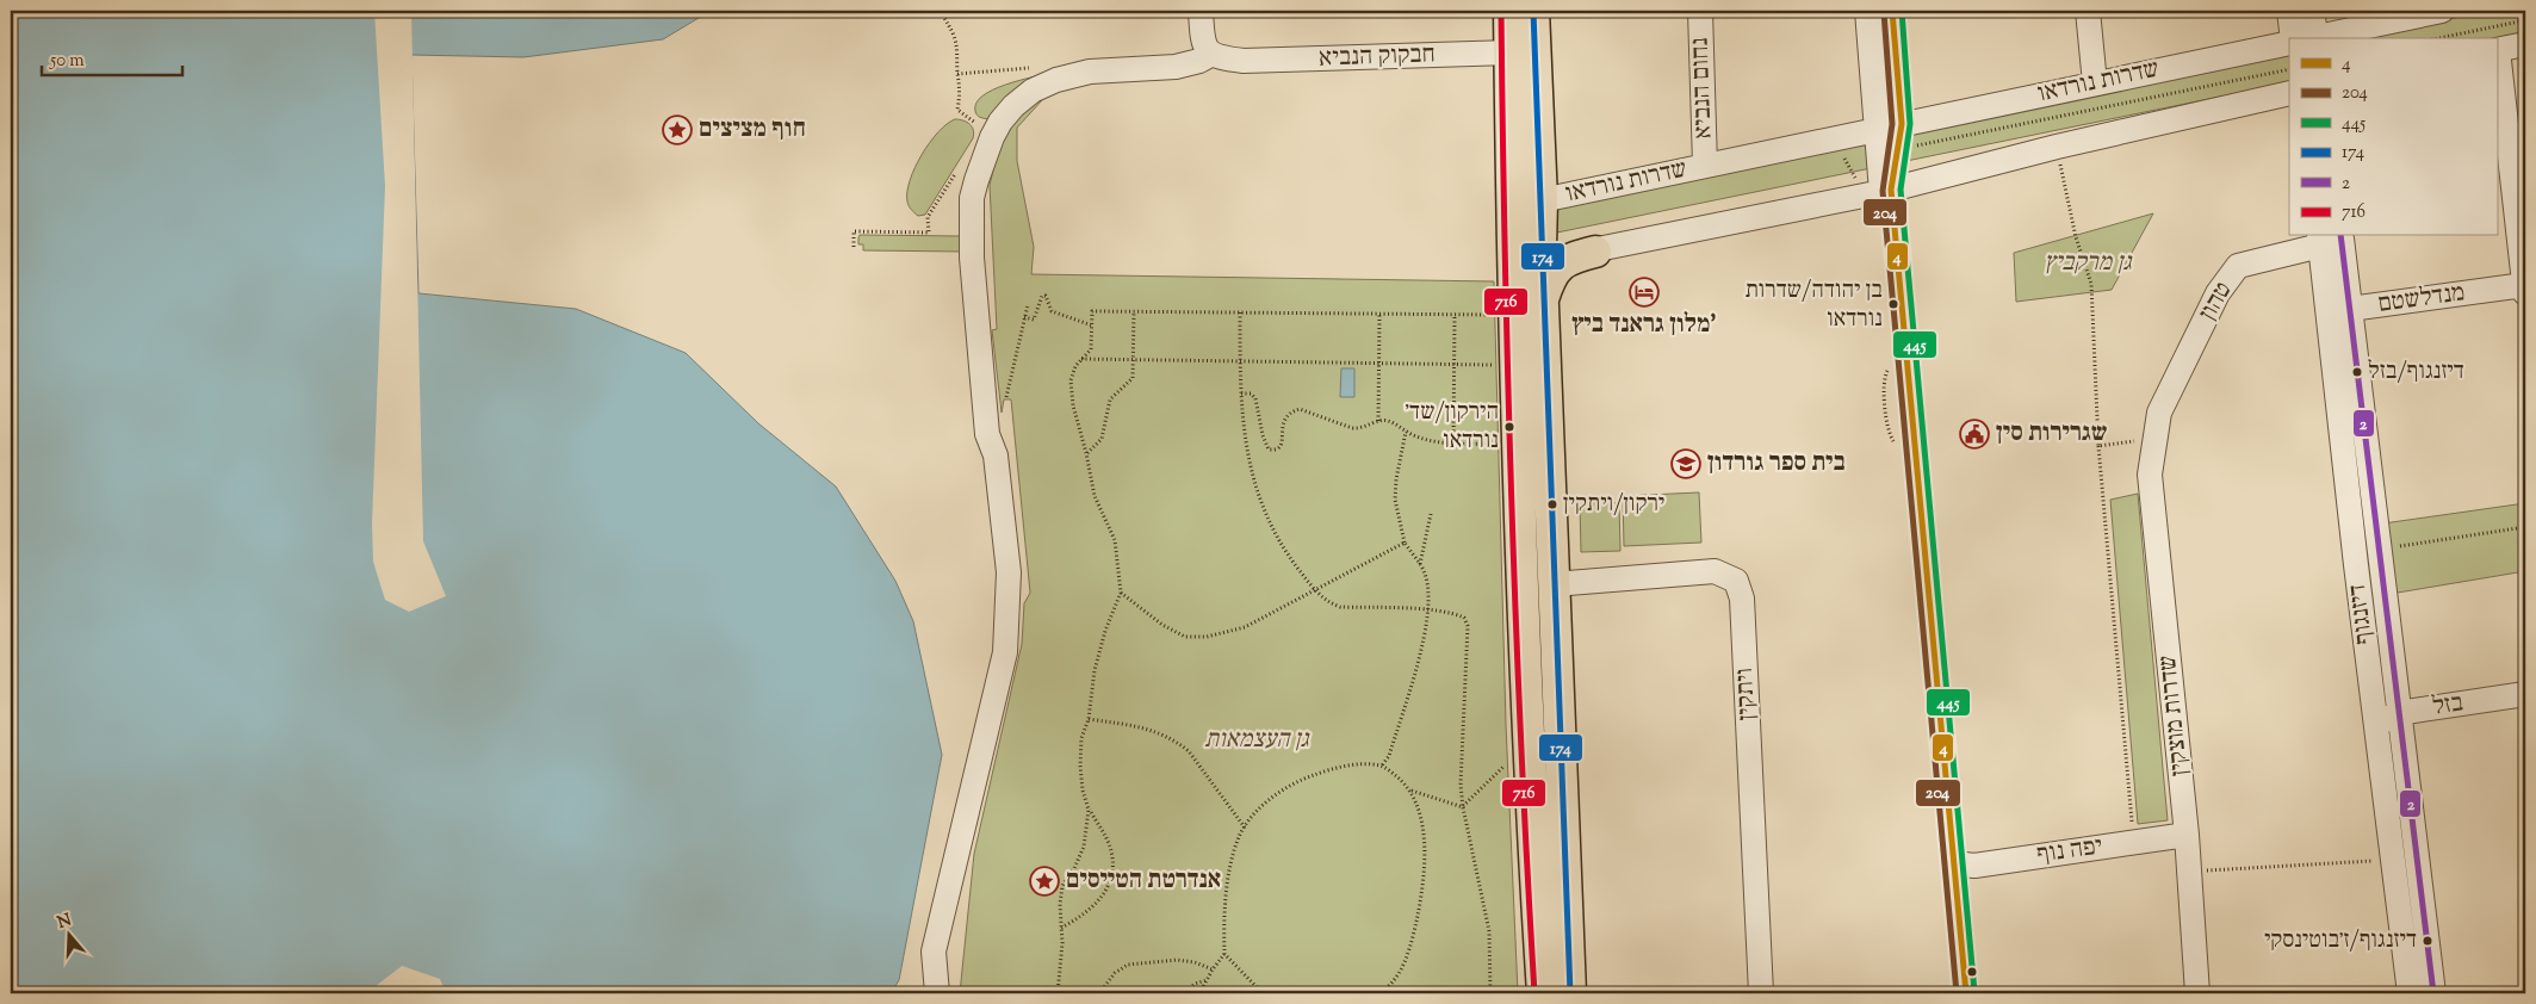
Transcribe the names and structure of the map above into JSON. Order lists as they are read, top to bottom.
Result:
{
  "streets": {
    "street": [
      "חבקוק הנביא",
      "שדרות נורדאו",
      "נחום הנביא",
      "מנדלשטם",
      "טהון",
      "דיזנגוף",
      "ויתקין",
      "בזל",
      "שדרות מוצקין",
      "יפה נוף"
    ]
  },
  "crossings": [
    ["שדרות נורדאו", "נחום הנביא"],
    ["מנדלשטם", "דיזנגוף"],
    ["טהון", "דיזנגוף"],
    ["טהון", "שדרות מוצקין"],
    ["דיזנגוף", "בזל"],
    ["שדרות מוצקין", "יפה נוף"]
  ],
  "parks": ["גן מרקביץ", "גן העצמאות"],
  "places": {
    "place": ["חוף מציצים", "אנדרטת הטייסים"],
    "hotel": ["מלון גראנד ביץ'"],
    "other": [
      "בן יהודה/שדרות נורדאו",
      "דיזנגוף/בזל",
      "הירקון/שד׳ נורדאו",
      "ירקון/ויתקין",
      "דיזנגוף/ז׳בוטינסקי"
    ],
    "public building": ["שגרירות סין"],
    "school or university": ["בית ספר גורדון"]
  },
  "lines": [
    "transit line 4",
    "transit line 445",
    "transit line 174",
    "transit line 716",
    "transit line 204",
    "transit line 2"
  ],
  "legend": [
    "4",
    "204",
    "445",
    "174",
    "2",
    "716"
  ],
  "scale_bar": "50 m",
  "north": "top"
}
